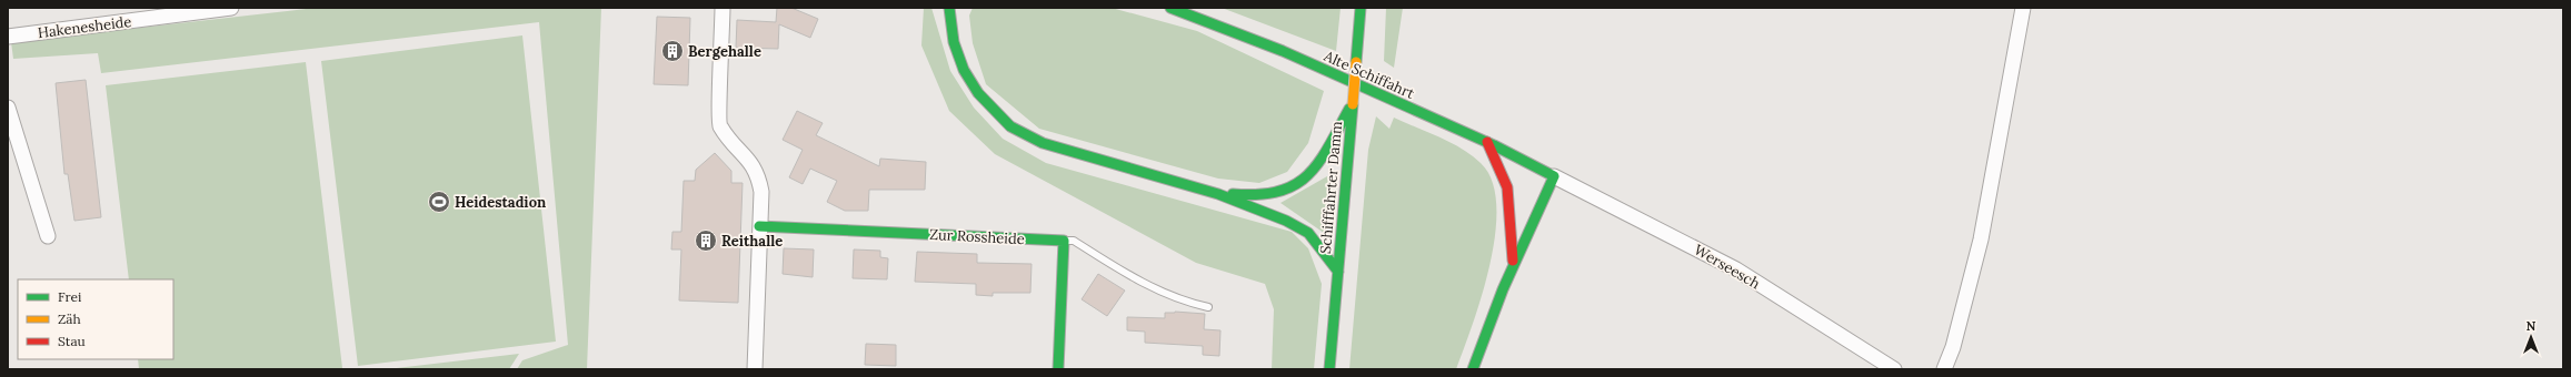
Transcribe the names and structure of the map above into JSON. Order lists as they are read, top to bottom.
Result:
{
  "streets": {
    "main road": ["Alte Schiffahrt", "Schifffahrter Damm", "Zur Rossheide"],
    "street": ["Hakenesheide", "Werseesch"]
  },
  "crossings": [
    ["Alte Schiffahrt", "Werseesch"]
  ],
  "places": {
    "building": ["Bergehalle", "Reithalle"],
    "sports": ["Heidestadion"]
  },
  "legend": ["Frei", "Zäh", "Stau"],
  "north": "top"
}
